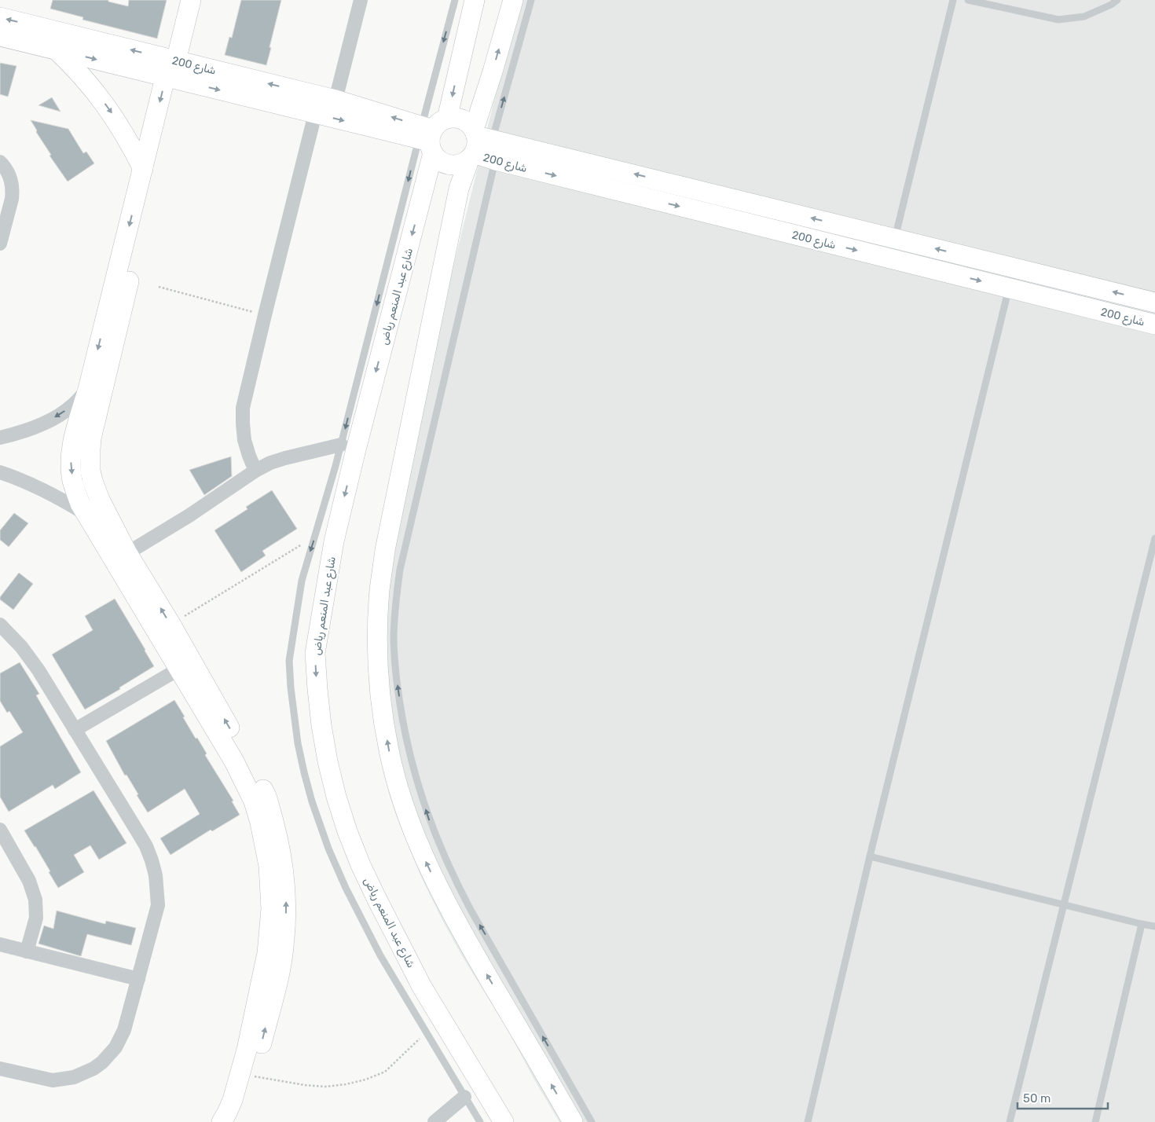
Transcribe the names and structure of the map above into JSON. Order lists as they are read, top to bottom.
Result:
{
  "streets": {
    "street": ["شارع 200", "شارع عبد المنعم رياض"]
  },
  "crossings": [
    ["شارع 200", "شارع عبد المنعم رياض"]
  ],
  "scale_bar": "50 m"
}
